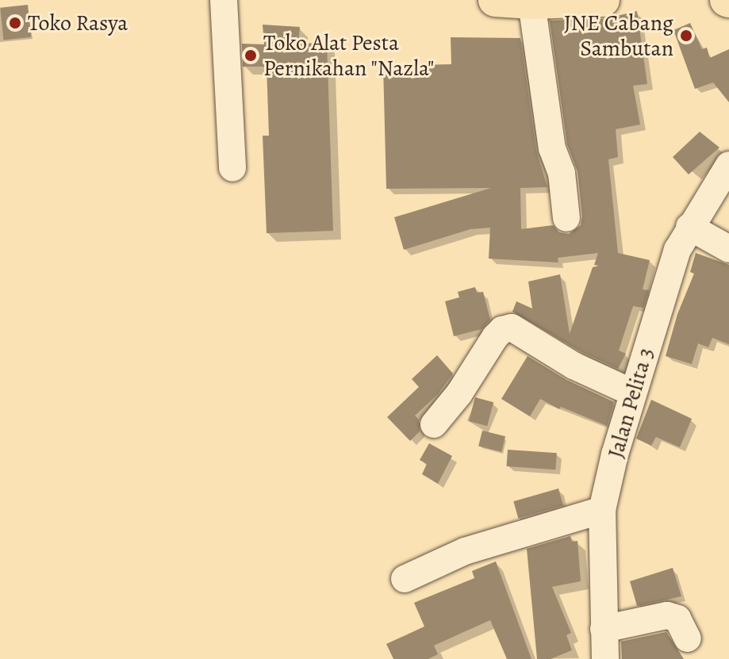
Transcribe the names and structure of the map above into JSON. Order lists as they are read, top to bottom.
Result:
{
  "streets": {
    "street": ["Jalan Pelita 3"]
  },
  "places": ["Toko Rasya", "JNE Cabang Sambutan", "Toko Alat Pesta Pernikahan \"Nazla\""]
}
